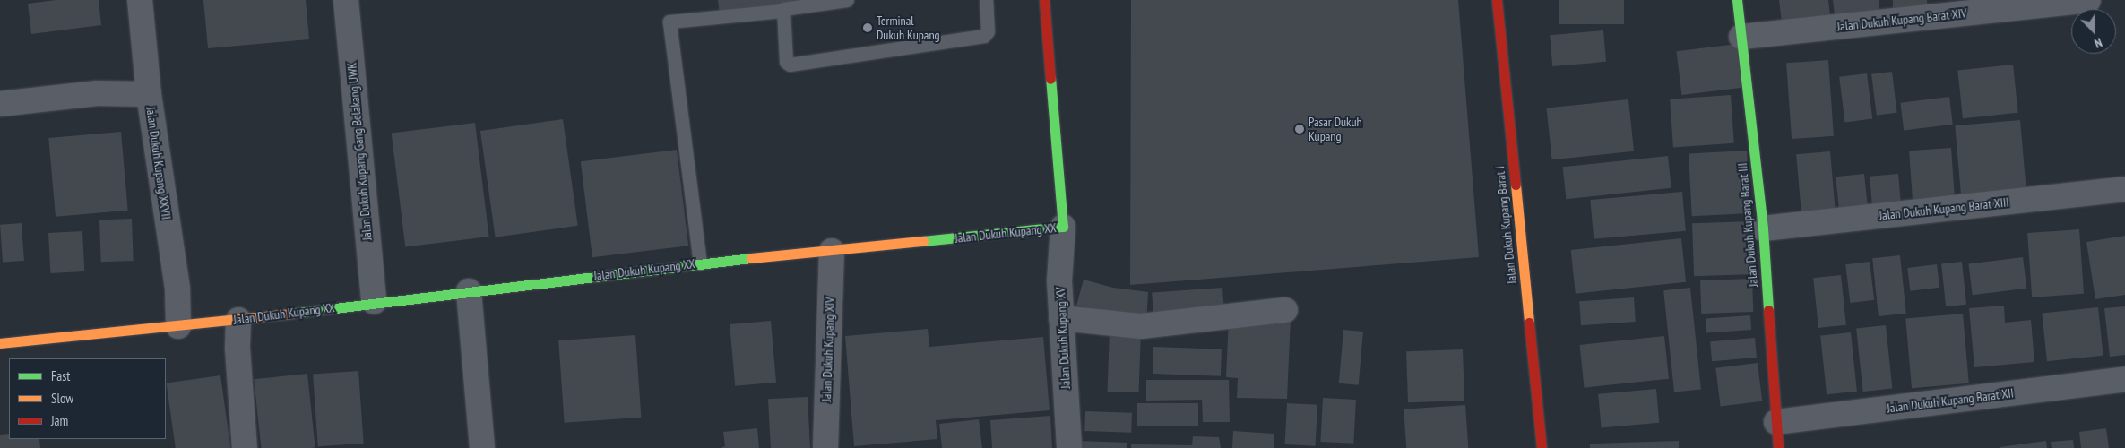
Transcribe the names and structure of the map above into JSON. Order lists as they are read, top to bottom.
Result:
{
  "streets": {
    "street": [
      "Jalan Dukuh Kupang Barat XIV",
      "Jalan Dukuh Kupang Gang Belakang UWK",
      "Jalan Dukuh Kupang XXVII",
      "Jalan Dukuh Kupang Barat XIII",
      "Jalan Dukuh Kupang Barat I",
      "Jalan Dukuh Kupang Barat III",
      "Jalan Dukuh Kupang XX",
      "Jalan Dukuh Kupang XV",
      "Jalan Dukuh Kupang XIV",
      "Jalan Dukuh Kupang Barat XII"
    ]
  },
  "crossings": [
    ["Jalan Dukuh Kupang Barat XIV", "Jalan Dukuh Kupang Barat III"],
    ["Jalan Dukuh Kupang Gang Belakang UWK", "Jalan Dukuh Kupang XX"],
    ["Jalan Dukuh Kupang XXVII", "Jalan Dukuh Kupang XX"],
    ["Jalan Dukuh Kupang Barat XIII", "Jalan Dukuh Kupang Barat III"],
    ["Jalan Dukuh Kupang Barat III", "Jalan Dukuh Kupang Barat XII"],
    ["Jalan Dukuh Kupang XX", "Jalan Dukuh Kupang XV"],
    ["Jalan Dukuh Kupang XX", "Jalan Dukuh Kupang XIV"]
  ],
  "places": ["Terminal Dukuh Kupang", "Pasar Dukuh Kupang"],
  "legend": ["Fast", "Slow", "Jam"],
  "north": "bottom"
}
